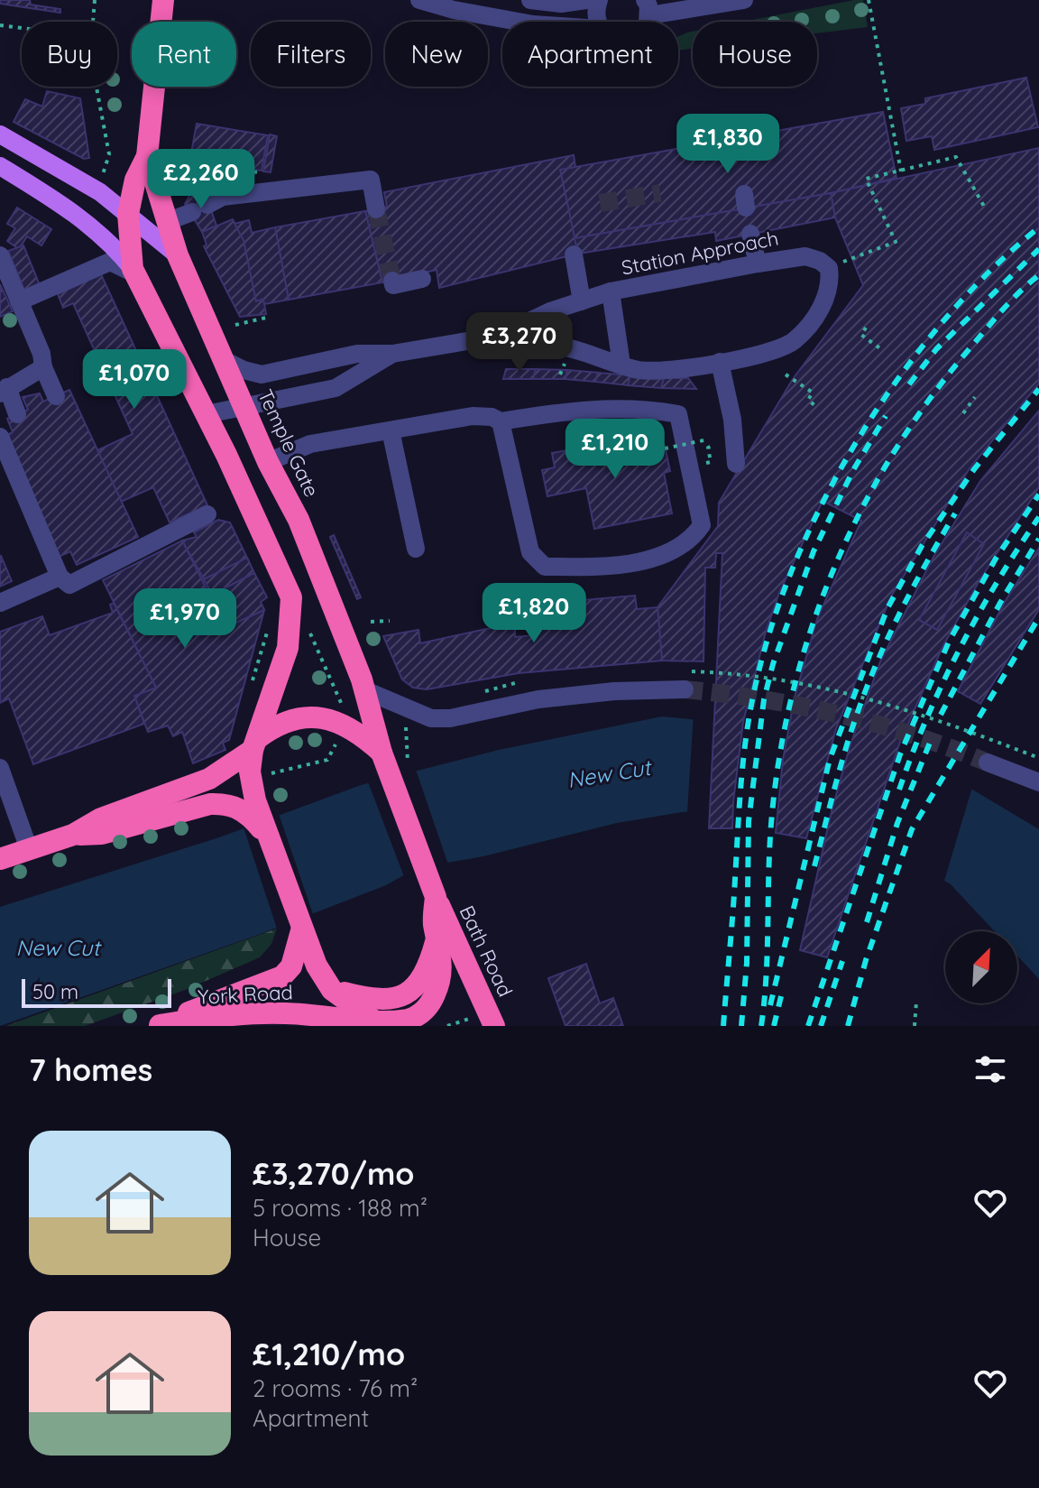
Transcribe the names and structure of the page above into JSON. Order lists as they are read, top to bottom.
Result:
{
  "streets": {
    "highway": ["Temple Gate", "Bath Road", "York Road"],
    "street": ["Station Approach"]
  },
  "crossings": [
    ["Station Approach", "Temple Gate"],
    ["Temple Gate", "Bath Road"]
  ],
  "water": ["New Cut"],
  "scale_bar": "50 m",
  "north": "top right",
  "page": {
    "chip": [
      "Buy",
      "Rent",
      "Filters",
      "New",
      "Apartment",
      "House"
    ],
    "price": [
      "£1,830",
      "£2,260",
      "£3,270",
      "£1,070",
      "£1,210",
      "£1,820",
      "£1,970"
    ],
    "scale": "50 m",
    "heading": "7 homes",
    "list": [
      {
        "name": "£3,270/mo",
        "note": "5 rooms · 188 m² · House"
      },
      {
        "name": "£1,210/mo",
        "note": "2 rooms · 76 m² · Apartment"
      }
    ]
  }
}
